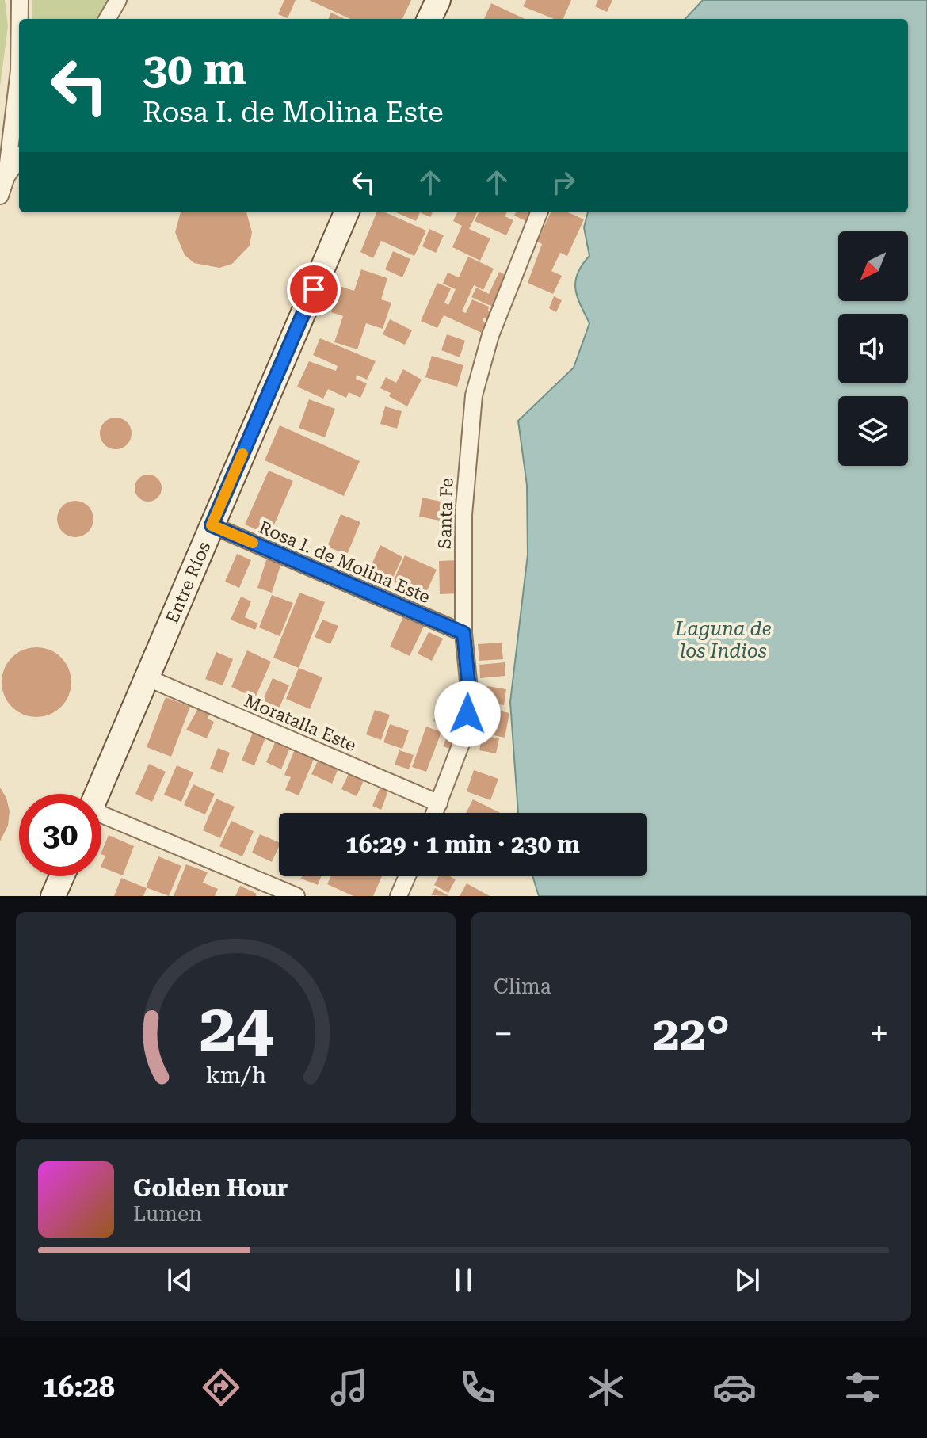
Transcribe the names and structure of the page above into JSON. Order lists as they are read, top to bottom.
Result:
{
  "streets": {
    "main road": ["Entre Ríos"],
    "street": ["Santa Fe", "Rosa I. de Molina Este", "Moratalla Este"]
  },
  "crossings": [
    ["Santa Fe", "Rosa I. de Molina Este"],
    ["Santa Fe", "Moratalla Este"],
    ["Rosa I. de Molina Este", "Entre Ríos"],
    ["Entre Ríos", "Moratalla Este"]
  ],
  "water": ["Laguna de los Indios"],
  "north": "bottom left",
  "page": {
    "turn": ["30 m", "Rosa I. de Molina Este"],
    "limit": "30",
    "trip": "16:29 · 1 min · 230 m",
    "tile": "Clima",
    "heat": ["−", "22°", "+"],
    "song": ["Golden Hour", "Lumen"],
    "tabs": "16:28",
    "gauge": ["24", "km/h"]
  }
}
